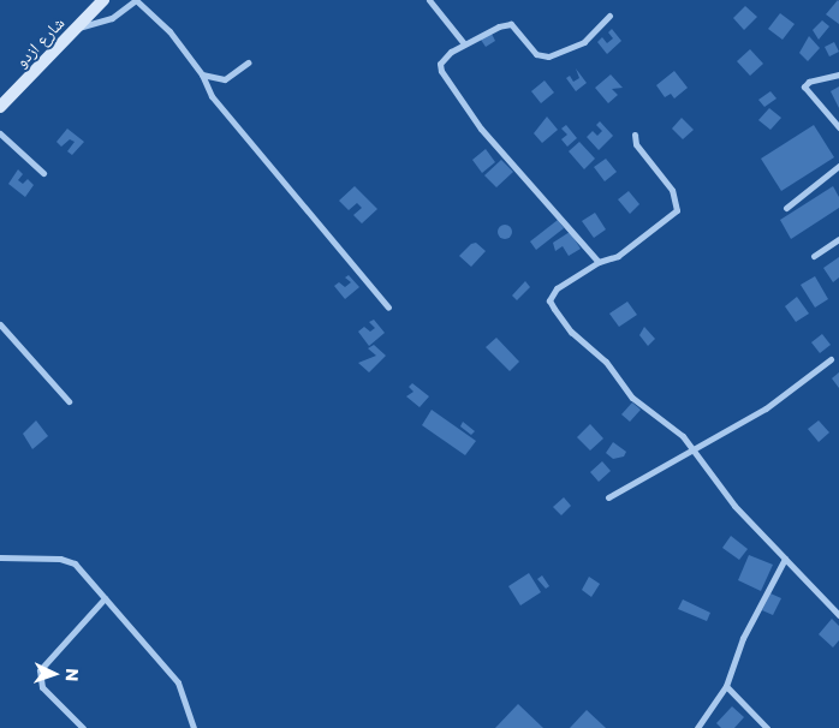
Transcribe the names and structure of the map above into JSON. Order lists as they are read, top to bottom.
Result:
{
  "streets": {
    "street": ["شارع ازدو"]
  },
  "north": "right"
}
